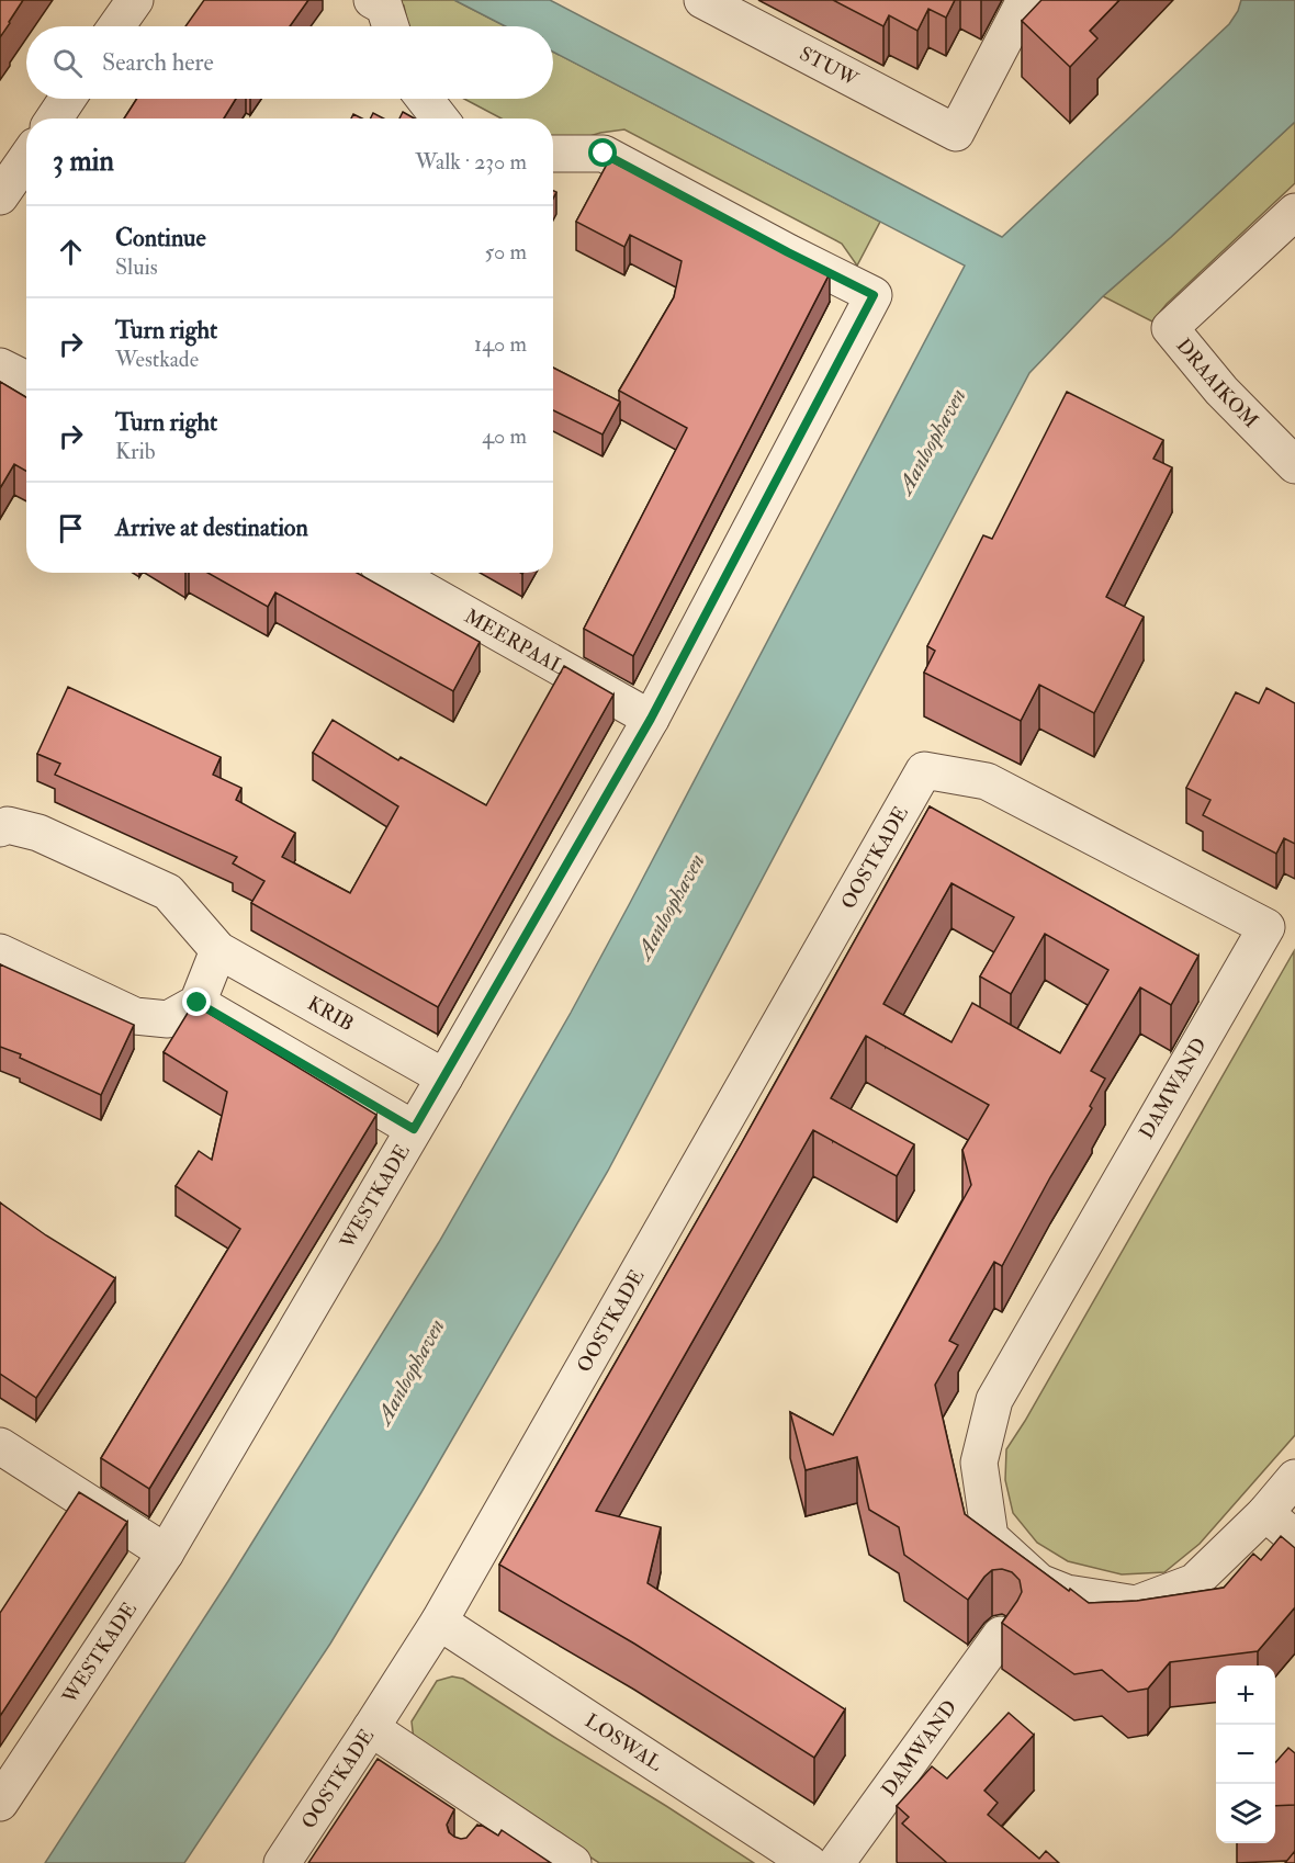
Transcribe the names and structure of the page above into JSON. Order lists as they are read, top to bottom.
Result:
{
  "streets": {
    "street": [
      "STUW",
      "DRAAIKOM",
      "MEERPAAL",
      "OOSTKADE",
      "KRIB",
      "DAMWAND",
      "WESTKADE",
      "LOSWAL"
    ]
  },
  "crossings": [
    ["MEERPAAL", "WESTKADE"],
    ["OOSTKADE", "DAMWAND"],
    ["OOSTKADE", "LOSWAL"],
    ["KRIB", "WESTKADE"]
  ],
  "water": ["Aanloophaven"],
  "page": {
    "search": "Search here",
    "heading": ["3 min", "Walk · 230 m"],
    "list": [
      ["Continue", "Sluis", "50 m"],
      ["Turn right", "Westkade", "140 m"],
      ["Turn right", "Krib", "40 m"],
      "Arrive at destination"
    ],
    "map_buttons": ["+", "−"]
  }
}
